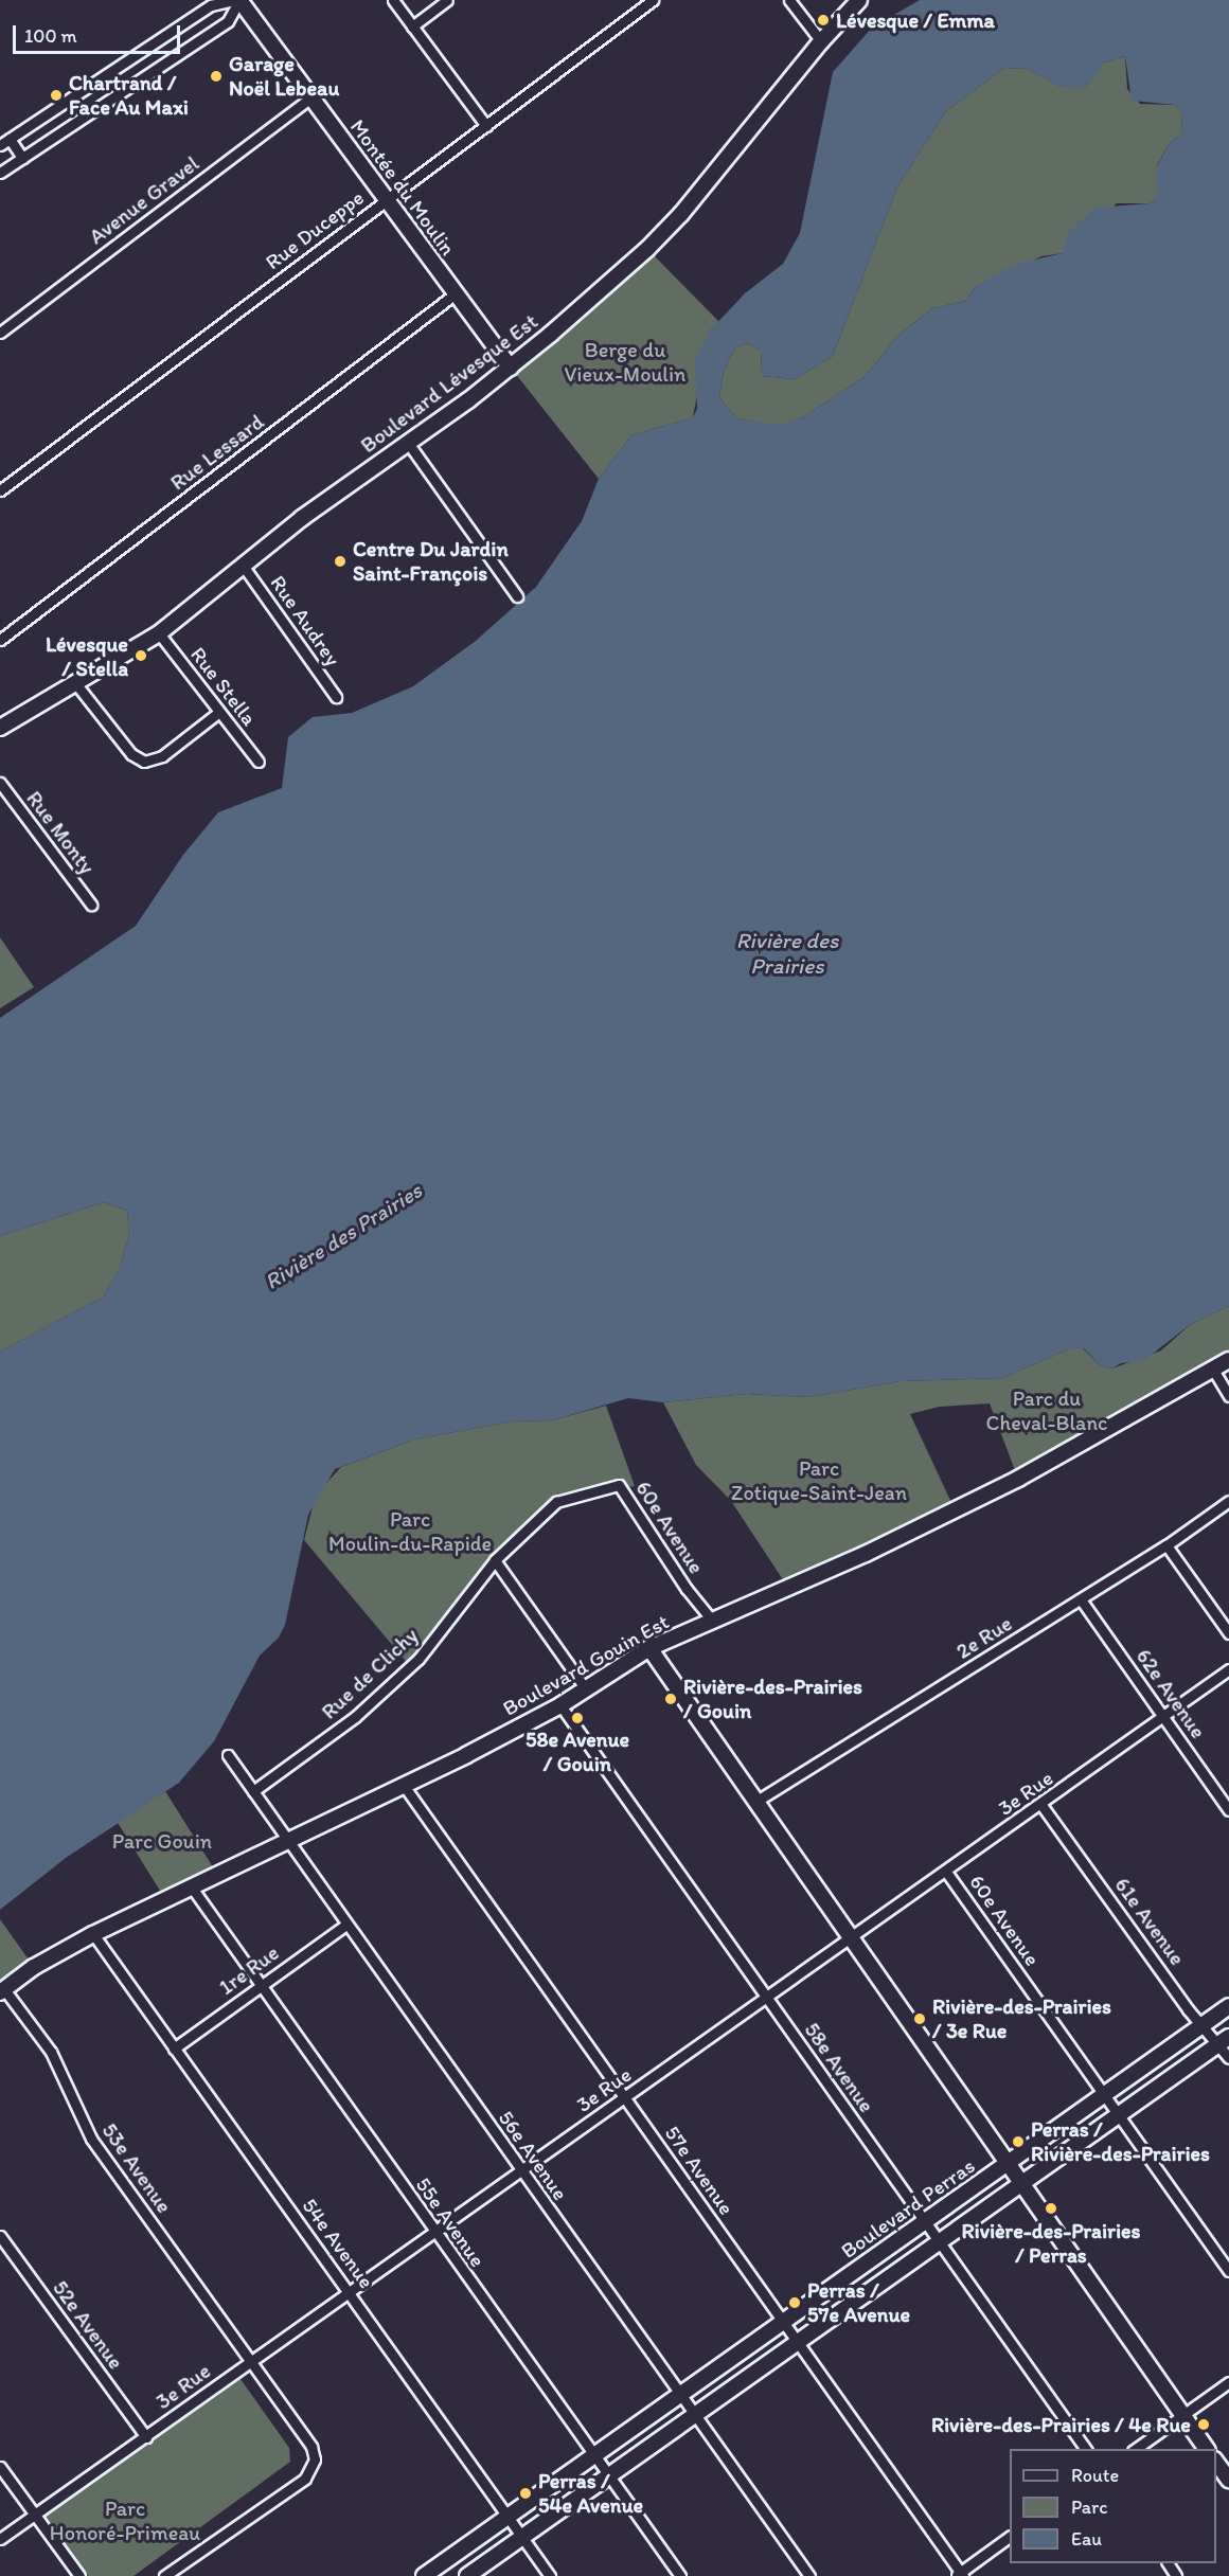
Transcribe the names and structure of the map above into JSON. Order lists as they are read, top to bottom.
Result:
{
  "streets": {
    "street": [
      "Montée du Moulin",
      "Avenue Gravel",
      "Rue Duceppe",
      "Boulevard Lévesque Est",
      "Rue Lessard",
      "Rue Audrey",
      "Rue Stella",
      "Rue Monty",
      "60e Avenue",
      "2e Rue",
      "Boulevard Gouin Est",
      "Rue de Clichy",
      "62e Avenue",
      "3e Rue",
      "61e Avenue",
      "1re Rue",
      "58e Avenue",
      "56e Avenue",
      "53e Avenue",
      "57e Avenue",
      "Boulevard Perras",
      "55e Avenue",
      "54e Avenue",
      "52e Avenue"
    ]
  },
  "crossings": [
    ["Montée du Moulin", "Avenue Gravel"],
    ["Montée du Moulin", "Rue Duceppe"],
    ["Montée du Moulin", "Boulevard Lévesque Est"],
    ["Montée du Moulin", "Rue Lessard"],
    ["Boulevard Lévesque Est", "Rue Audrey"],
    ["Boulevard Lévesque Est", "Rue Stella"],
    ["60e Avenue", "Boulevard Gouin Est"],
    ["60e Avenue", "Rue de Clichy"],
    ["60e Avenue", "3e Rue"],
    ["60e Avenue", "Boulevard Perras"],
    ["2e Rue", "62e Avenue"],
    ["Boulevard Gouin Est", "58e Avenue"],
    ["Boulevard Gouin Est", "56e Avenue"],
    ["Boulevard Gouin Est", "53e Avenue"],
    ["Boulevard Gouin Est", "57e Avenue"],
    ["Boulevard Gouin Est", "55e Avenue"],
    ["Boulevard Gouin Est", "54e Avenue"],
    ["Rue de Clichy", "56e Avenue"],
    ["62e Avenue", "3e Rue"],
    ["3e Rue", "61e Avenue"],
    ["3e Rue", "58e Avenue"],
    ["3e Rue", "56e Avenue"],
    ["3e Rue", "53e Avenue"],
    ["3e Rue", "57e Avenue"],
    ["3e Rue", "55e Avenue"],
    ["3e Rue", "54e Avenue"],
    ["3e Rue", "52e Avenue"],
    ["61e Avenue", "Boulevard Perras"],
    ["1re Rue", "56e Avenue"],
    ["1re Rue", "55e Avenue"],
    ["1re Rue", "54e Avenue"],
    ["58e Avenue", "Boulevard Perras"],
    ["56e Avenue", "Boulevard Perras"],
    ["57e Avenue", "Boulevard Perras"],
    ["Boulevard Perras", "55e Avenue"],
    ["Boulevard Perras", "54e Avenue"]
  ],
  "water": ["Rivière des Prairies"],
  "parks": [
    "Berge du Vieux-Moulin",
    "Parc du Cheval-Blanc",
    "Parc Zotique-Saint-Jean",
    "Parc Moulin-du-Rapide",
    "Parc Gouin",
    "Parc Honoré-Primeau"
  ],
  "places": [
    "Lévesque / Emma",
    "Garage Noël Lebeau",
    "Chartrand / Face Au Maxi",
    "Centre Du Jardin Saint-François",
    "Lévesque / Stella",
    "Rivière-des-Prairies / Gouin",
    "58e Avenue / Gouin",
    "Rivière-des-Prairies / 3e Rue",
    "Perras / Rivière-des-Prairies",
    "Rivière-des-Prairies / Perras",
    "Perras / 57e Avenue",
    "Rivière-des-Prairies / 4e Rue",
    "Perras / 54e Avenue"
  ],
  "legend": ["Route", "Parc", "Eau"],
  "scale_bar": "100 m"
}
